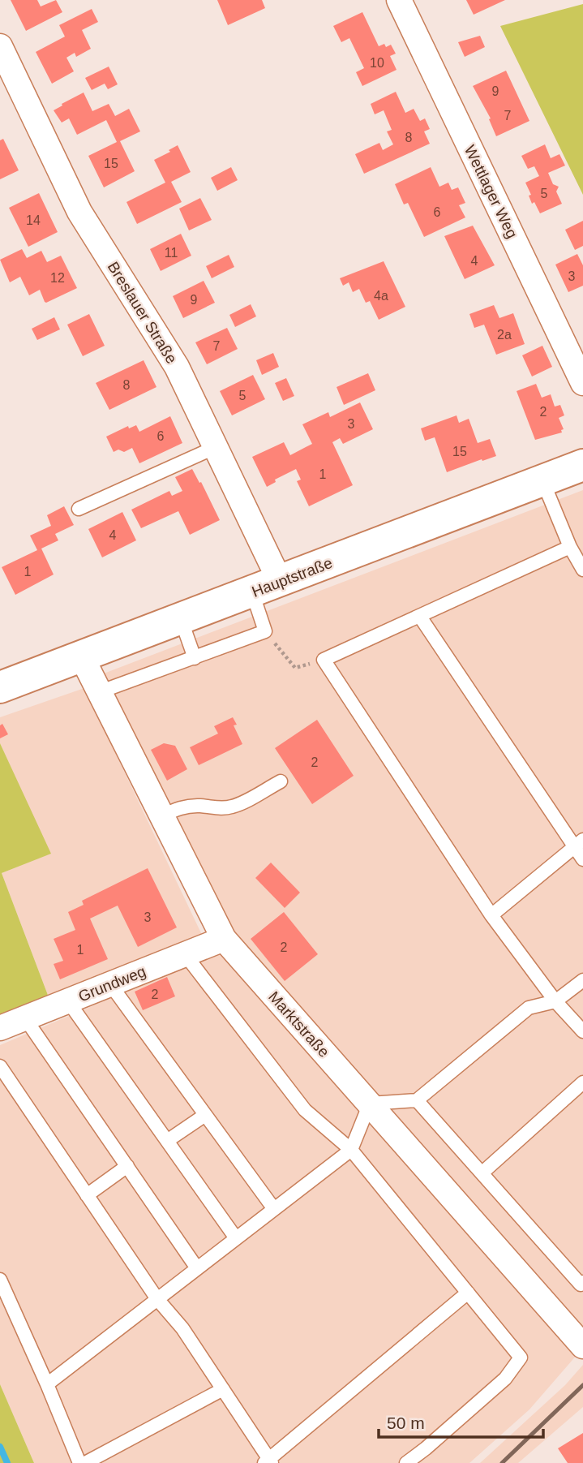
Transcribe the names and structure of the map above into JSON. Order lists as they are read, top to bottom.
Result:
{
  "streets": {
    "main road": ["Hauptstraße"],
    "street": [
      "Wettlager Weg",
      "Breslauer Straße",
      "Grundweg",
      "Marktstraße"
    ]
  },
  "crossings": [
    ["Breslauer Straße", "Hauptstraße"],
    ["Hauptstraße", "Marktstraße"],
    ["Grundweg", "Marktstraße"]
  ],
  "house_numbers": [
    "10",
    "9",
    "7",
    "8",
    "15",
    "5",
    "6",
    "14",
    "11",
    "4",
    "3",
    "12",
    "4a",
    "9",
    "2a",
    "7",
    "8",
    "5",
    "2",
    "3",
    "6",
    "15",
    "1",
    "4",
    "1",
    "2",
    "3",
    "2",
    "1",
    "2"
  ],
  "scale_bar": "50 m"
}
